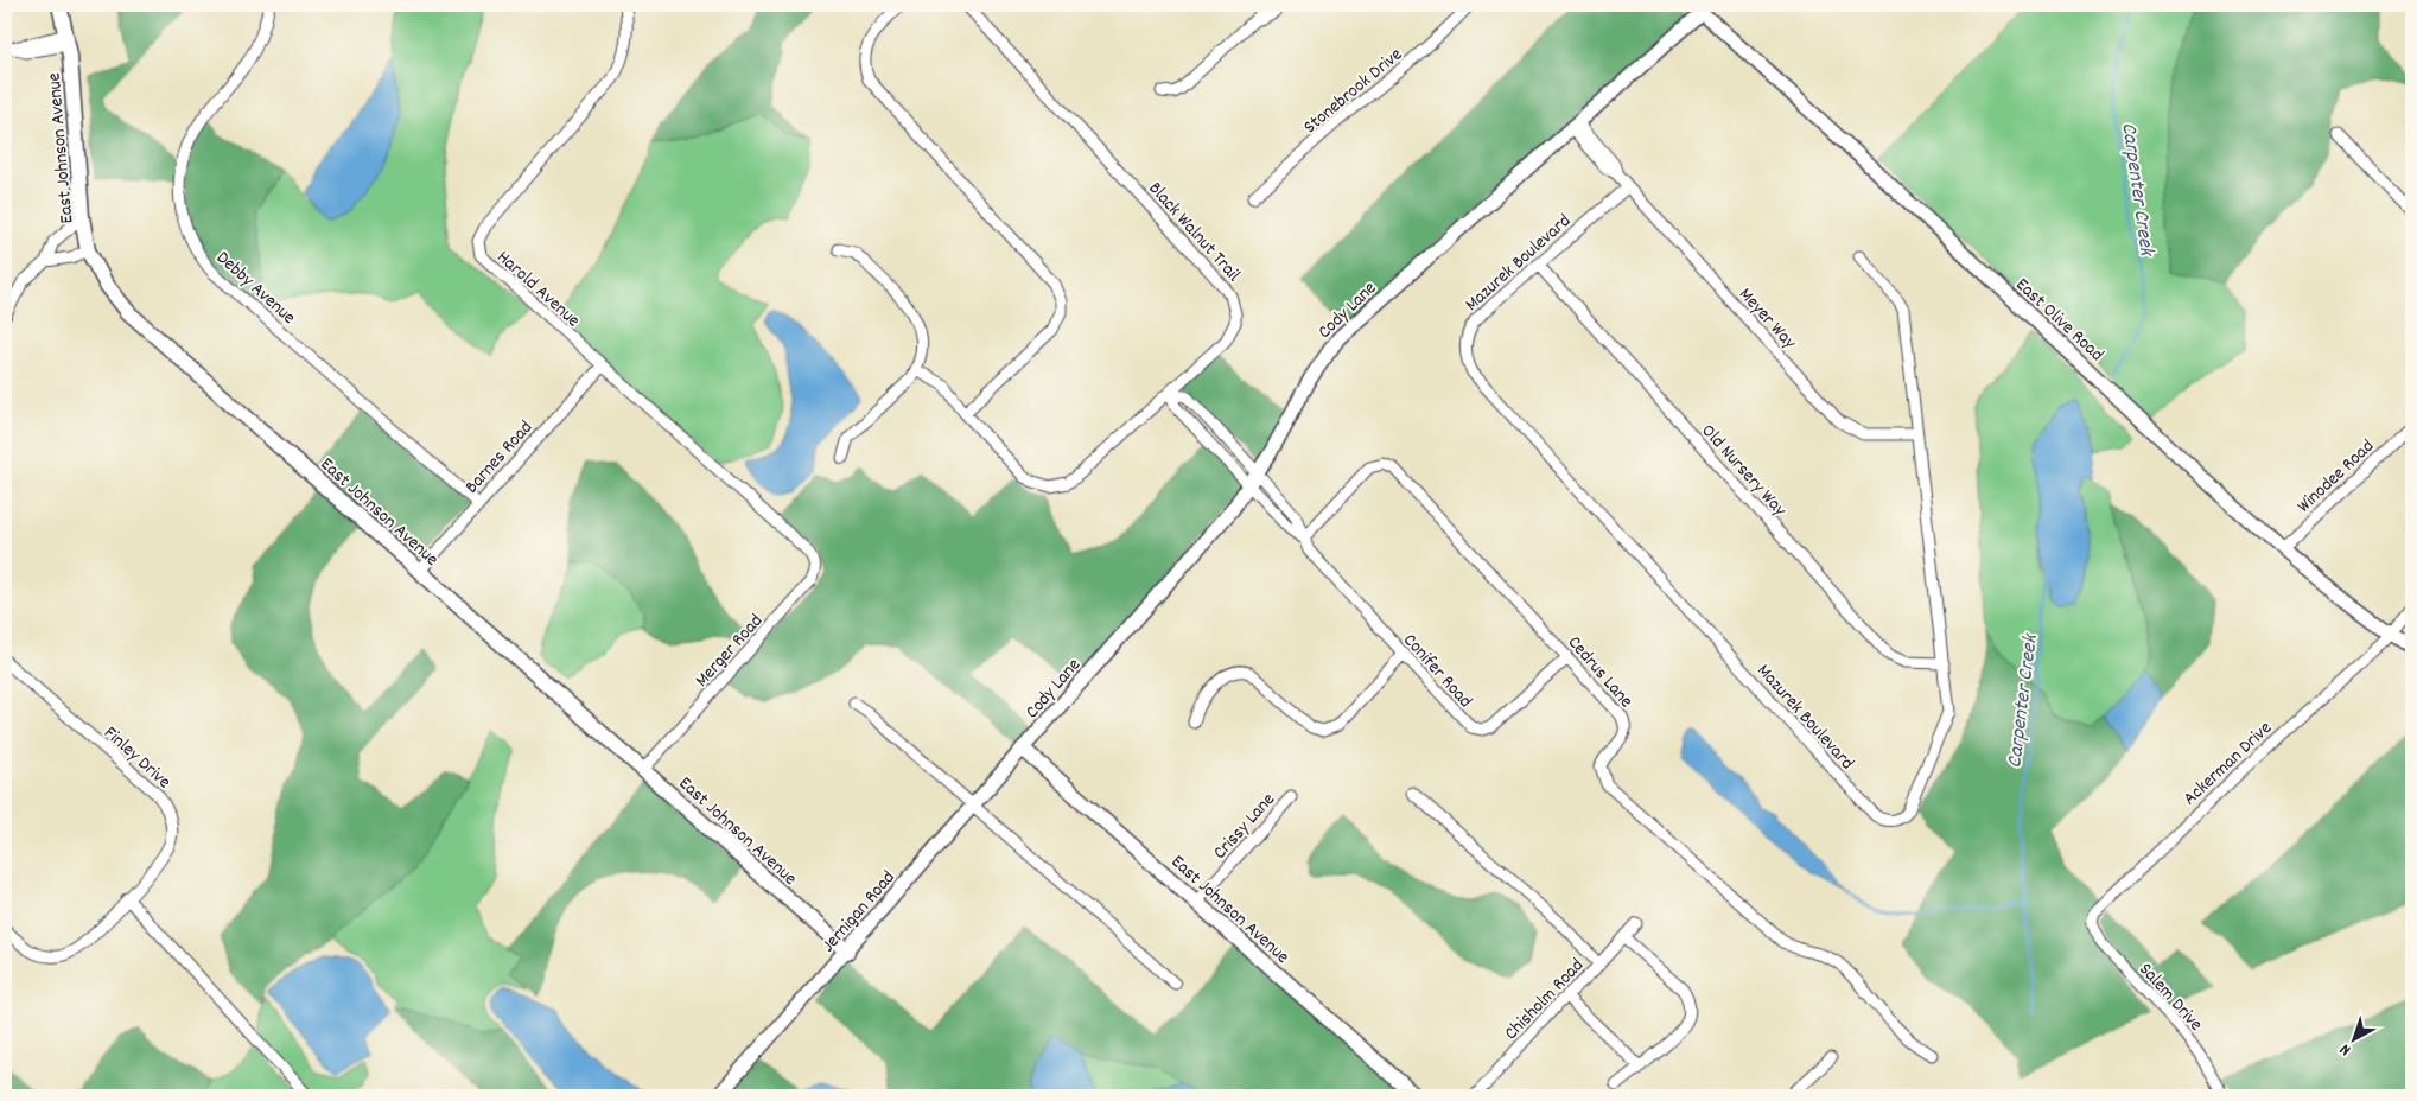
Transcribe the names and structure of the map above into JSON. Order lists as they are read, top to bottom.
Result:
{
  "streets": {
    "main road": ["East Johnson Avenue"],
    "street": [
      "Stonebrook Drive",
      "Black Walnut Trail",
      "Mazurek Boulevard",
      "Debby Avenue",
      "Harold Avenue",
      "Cody Lane",
      "Meyer Way",
      "East Olive Road",
      "Barnes Road",
      "Old Nursery Way",
      "Winodee Road",
      "Merger Road",
      "Conifer Road",
      "Cedrus Lane",
      "Finley Drive",
      "Ackerman Drive",
      "Crissy Lane",
      "Jernigan Road",
      "Salem Drive",
      "Chisholm Road"
    ]
  },
  "crossings": [
    ["East Johnson Avenue", "Cody Lane"],
    ["East Johnson Avenue", "Barnes Road"],
    ["East Johnson Avenue", "Merger Road"],
    ["East Johnson Avenue", "Crissy Lane"],
    ["East Johnson Avenue", "Jernigan Road"],
    ["Black Walnut Trail", "Conifer Road"],
    ["Mazurek Boulevard", "Meyer Way"],
    ["Mazurek Boulevard", "Old Nursery Way"],
    ["Debby Avenue", "Barnes Road"],
    ["Harold Avenue", "Barnes Road"],
    ["Harold Avenue", "Merger Road"],
    ["Cody Lane", "Meyer Way"],
    ["Cody Lane", "East Olive Road"],
    ["Cody Lane", "Conifer Road"],
    ["Cody Lane", "Jernigan Road"],
    ["East Olive Road", "Winodee Road"],
    ["East Olive Road", "Ackerman Drive"],
    ["Conifer Road", "Cedrus Lane"],
    ["Ackerman Drive", "Salem Drive"]
  ],
  "water": ["Carpenter Creek"],
  "north": "bottom left"
}
